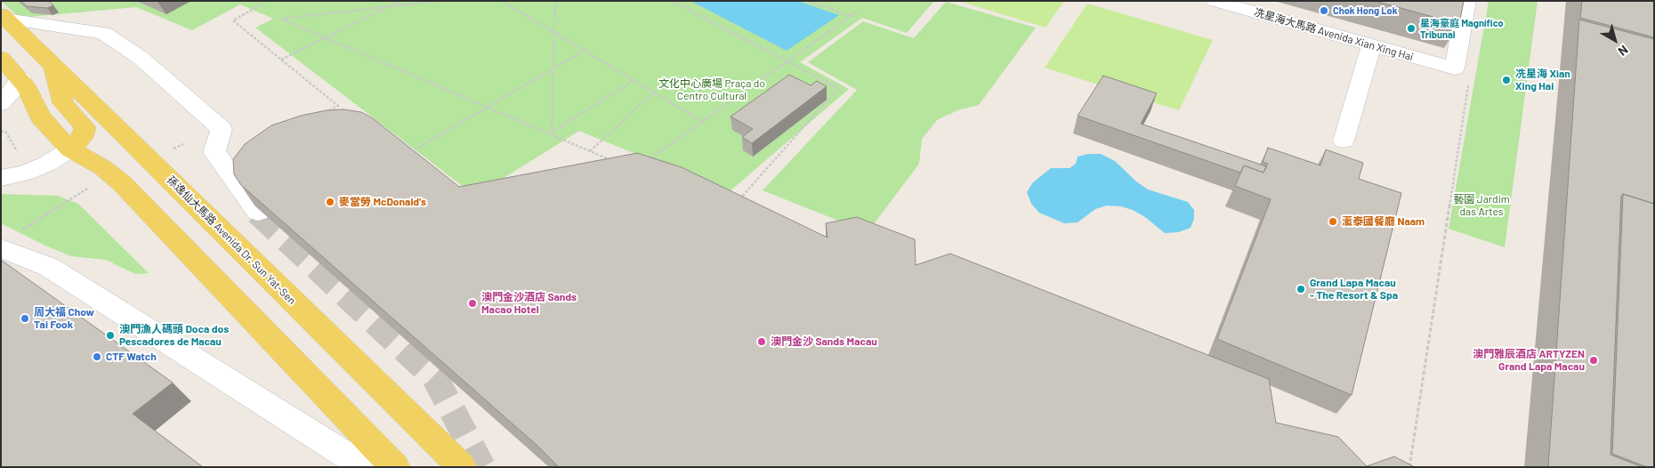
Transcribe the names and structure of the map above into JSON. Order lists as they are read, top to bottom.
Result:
{
  "streets": {
    "main road": ["孫逸仙大馬路 Avenida Dr. Sun Yat-Sen"],
    "street": ["冼星海大馬路 Avenida Xian Xing Hai"]
  },
  "parks": ["文化中心廣場 Praça do Centro Cultural", "藝園 Jardim das Artes"],
  "places": [
    "Chok Hong Lok",
    "星海豪庭 Magnífico Tribunal",
    "冼星海 Xian Xing Hai",
    "麥當勞 McDonald's",
    "灆泰國餐廳 Naam",
    "Grand Lapa Macau - The Resort & Spa",
    "澳門金沙酒店 Sands Macao Hotel",
    "周大福 Chow Tai Fook",
    "澳門漁人碼頭 Doca dos Pescadores de Macau",
    "澳門金沙 Sands Macau",
    "CTF Watch",
    "澳門雅辰酒店 ARTYZEN Grand Lapa Macau"
  ],
  "north": "bottom right"
}
